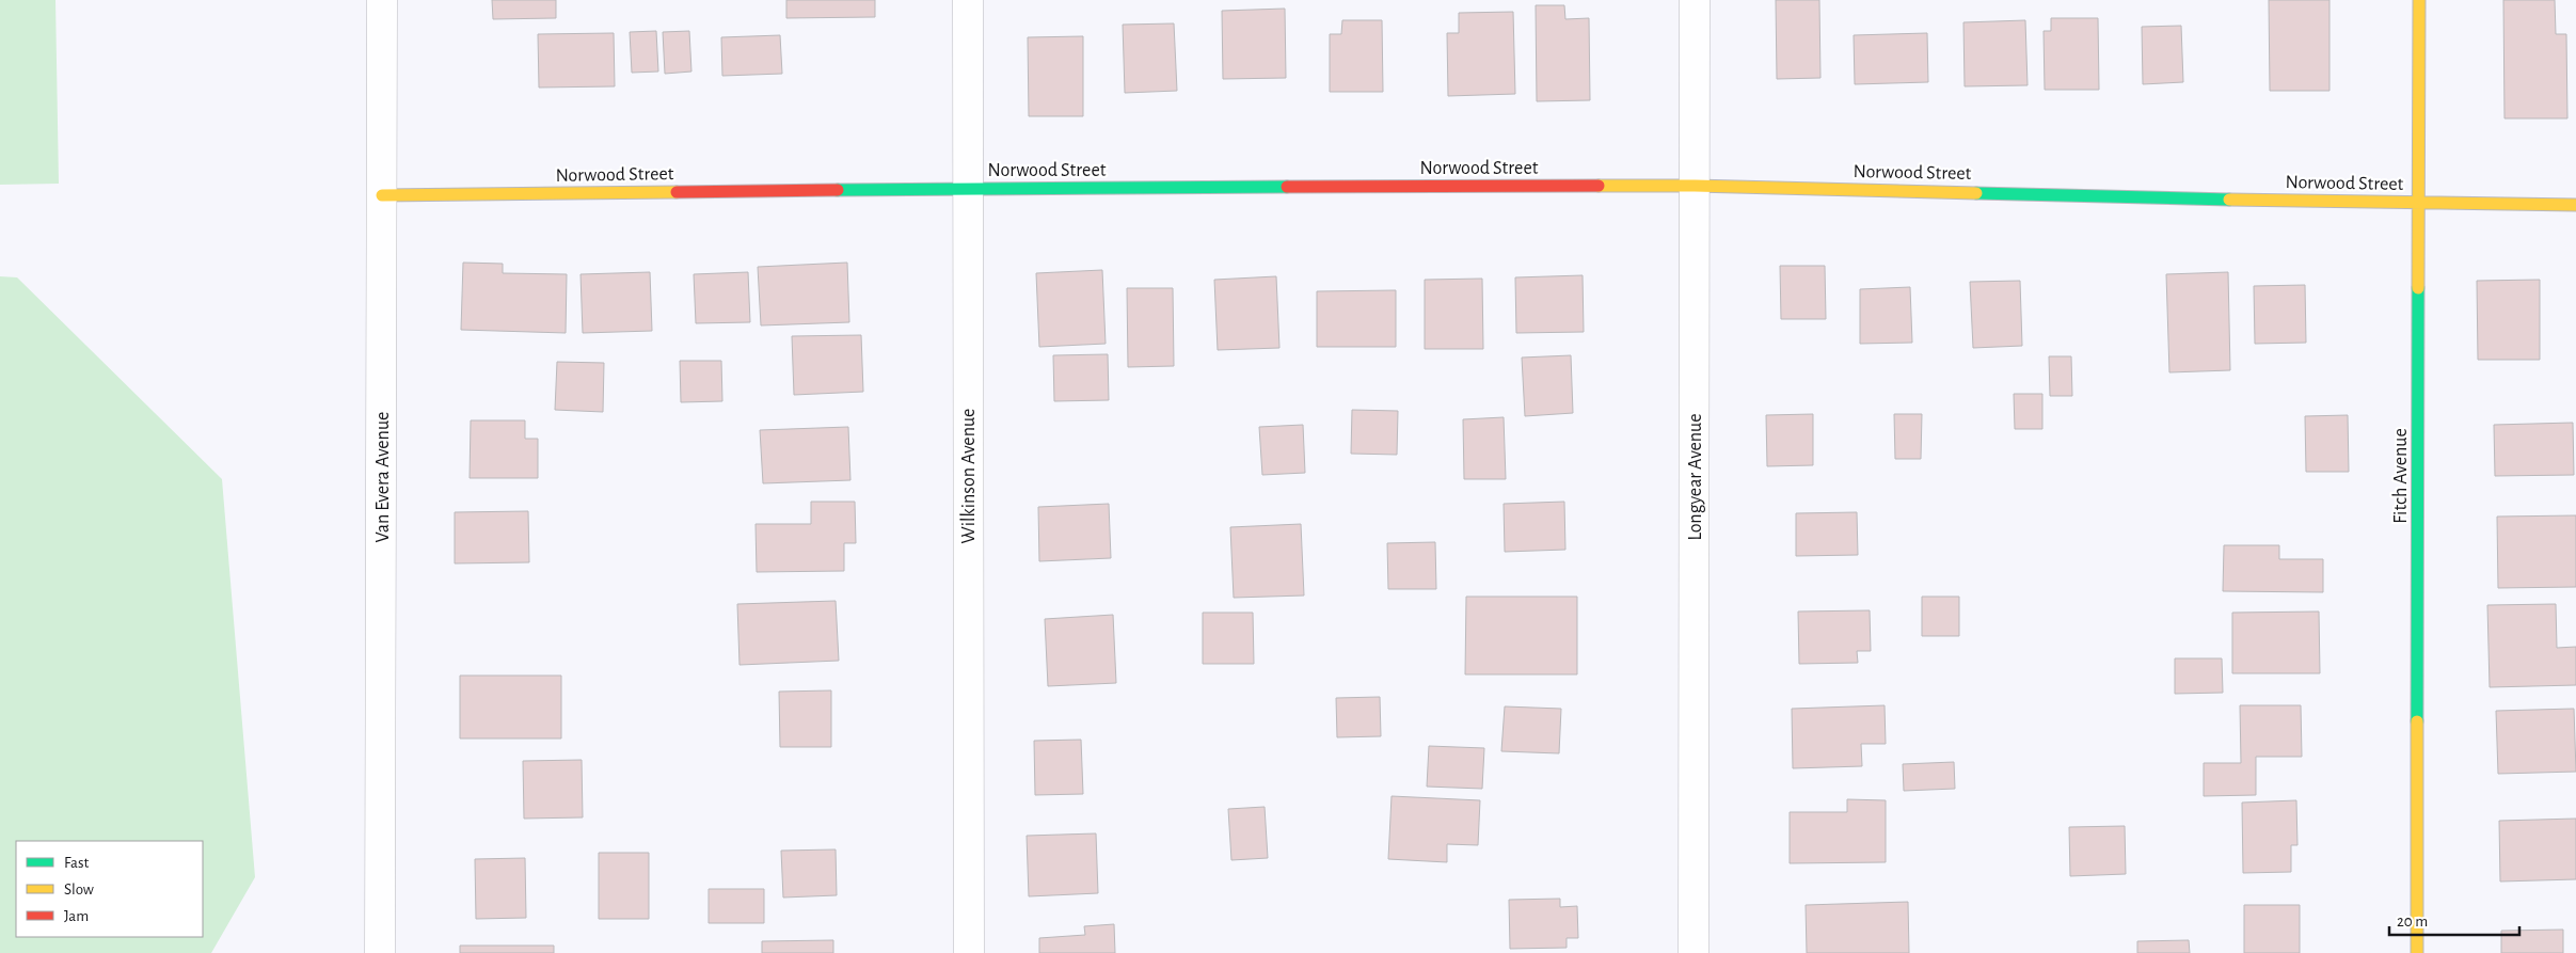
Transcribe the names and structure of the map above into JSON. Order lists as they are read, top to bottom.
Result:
{
  "streets": {
    "street": [
      "Norwood Street",
      "Wilkinson Avenue",
      "Fitch Avenue",
      "Van Evera Avenue",
      "Longyear Avenue"
    ]
  },
  "crossings": [
    ["Norwood Street", "Wilkinson Avenue"],
    ["Norwood Street", "Fitch Avenue"],
    ["Norwood Street", "Van Evera Avenue"],
    ["Norwood Street", "Longyear Avenue"]
  ],
  "legend": ["Fast", "Slow", "Jam"],
  "scale_bar": "20 m"
}
